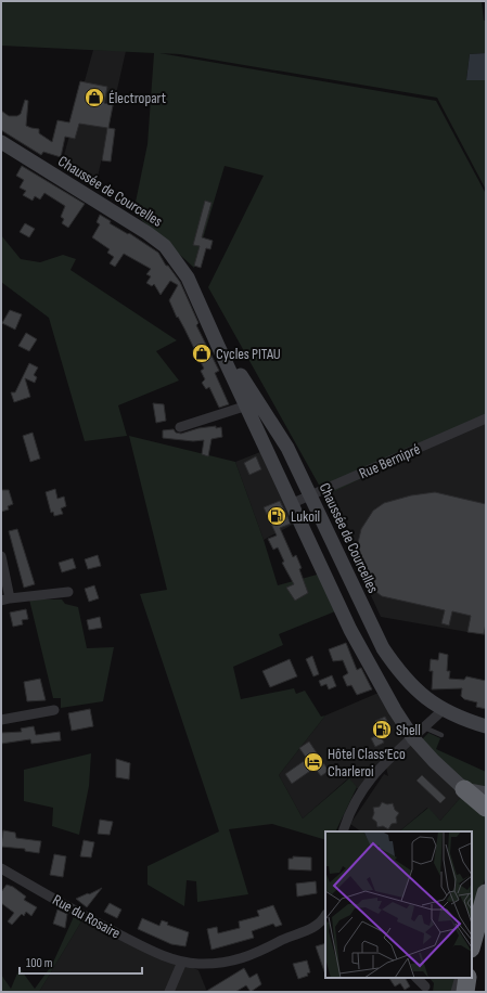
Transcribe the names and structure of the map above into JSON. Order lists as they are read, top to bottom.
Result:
{
  "streets": {
    "main road": ["Chaussée de Courcelles"],
    "street": ["Rue Bernipré", "Rue du Rosaire"]
  },
  "crossings": [
    ["Chaussée de Courcelles", "Rue Bernipré"]
  ],
  "places": {
    "shop": ["Électropart", "Cycles PITAU"],
    "fuel station": ["Lukoil", "Shell"],
    "hotel": ["Hôtel Class‘Eco Charleroi"]
  },
  "scale_bar": "100 m"
}
